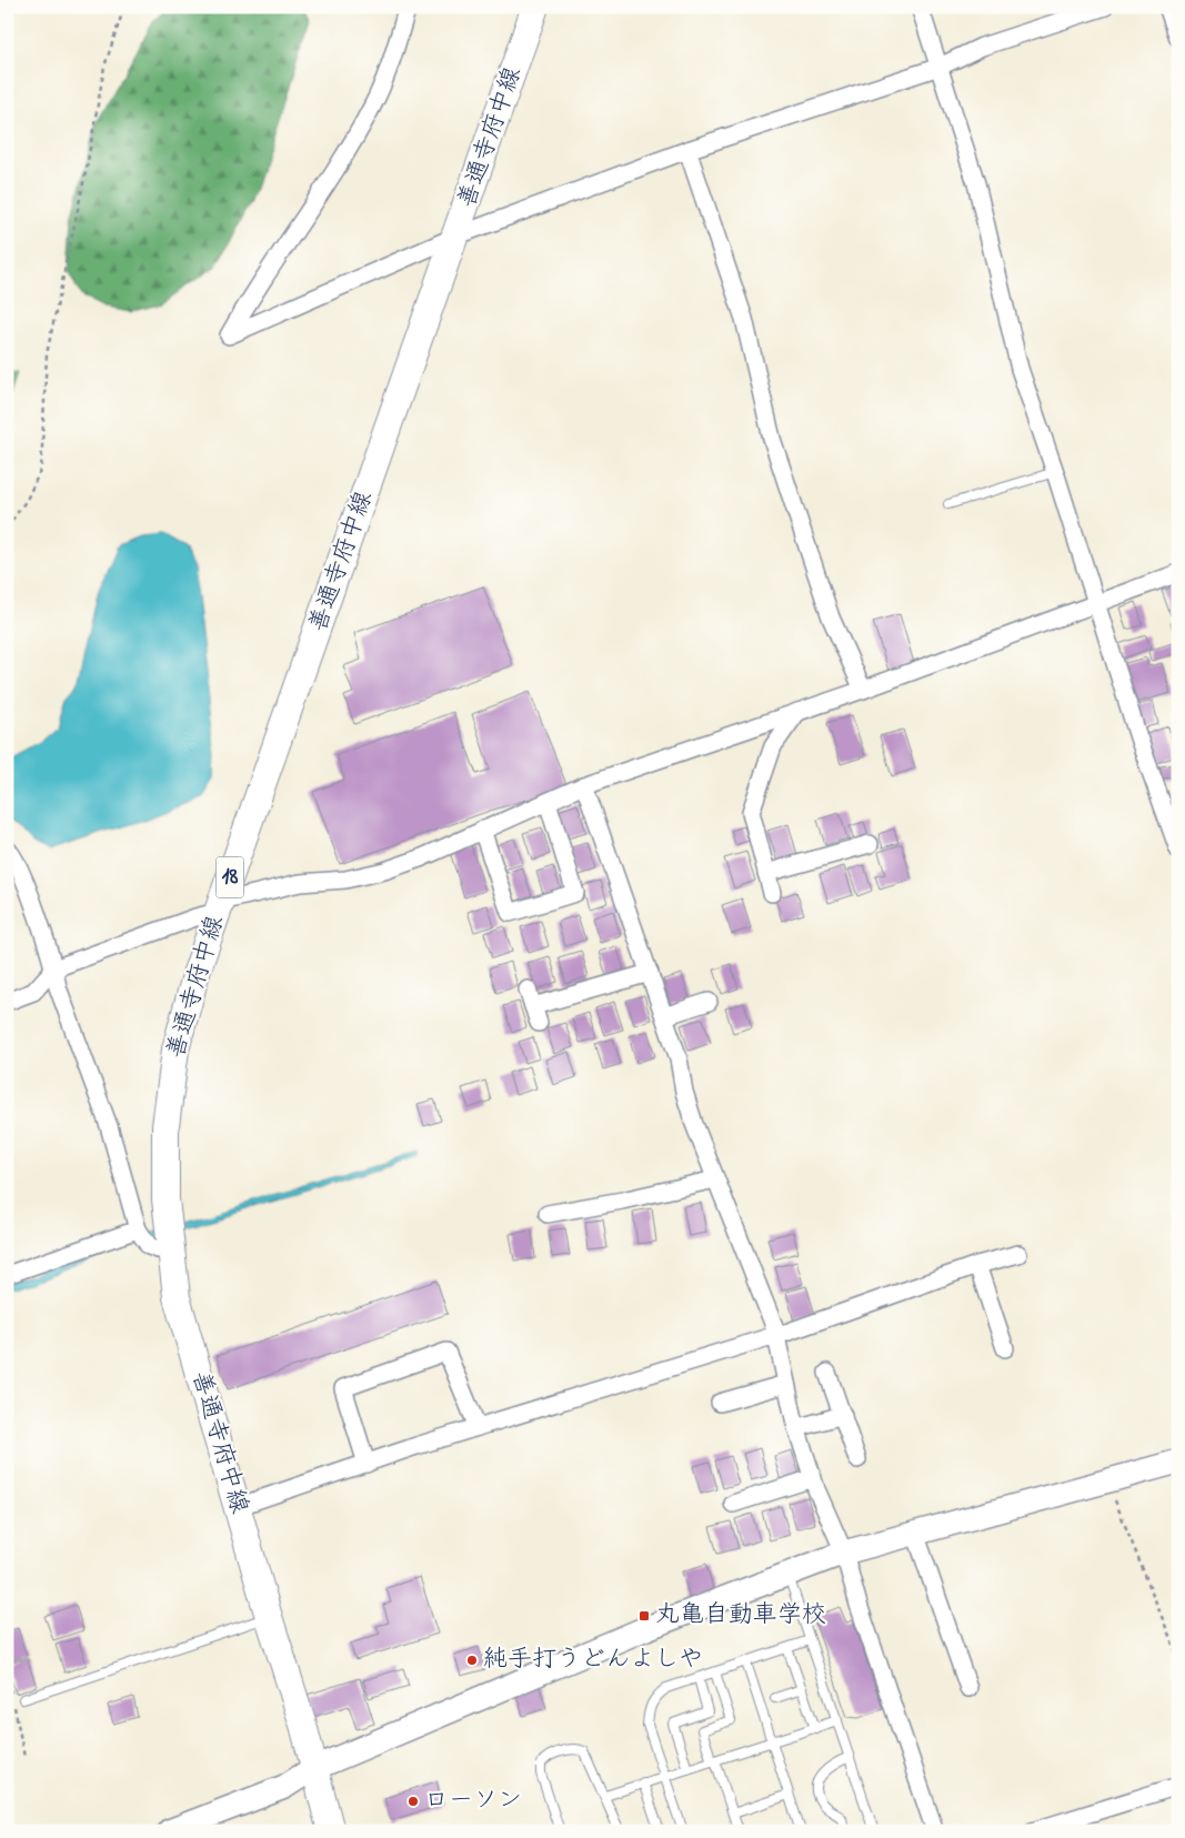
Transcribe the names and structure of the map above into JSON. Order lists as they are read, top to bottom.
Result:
{
  "streets": {
    "main road": ["善通寺府中線", "18"]
  },
  "places": {
    "transit": ["丸亀自動車学校"],
    "other": ["純手打うどんよしや", "ローソン"]
  }
}
